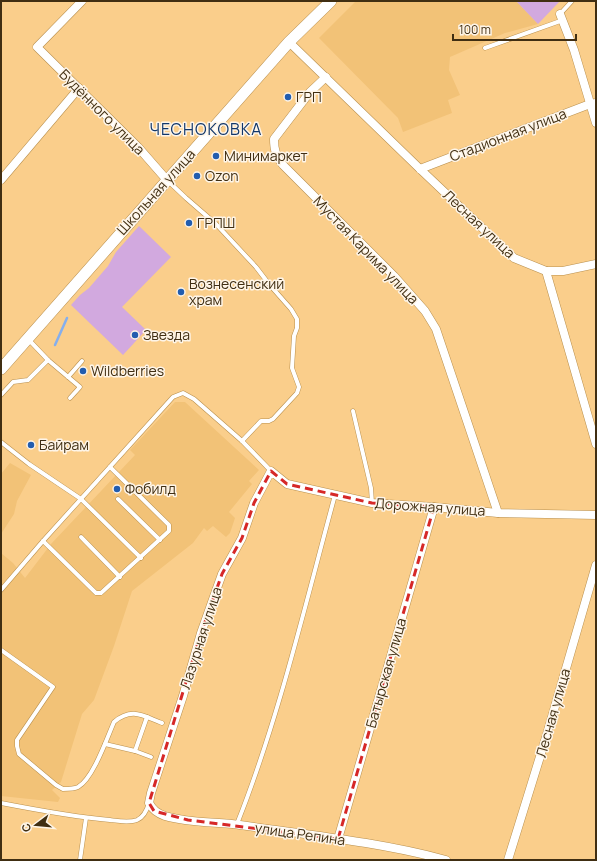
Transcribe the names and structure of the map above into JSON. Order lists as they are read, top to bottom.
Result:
{
  "streets": {
    "street": [
      "Будённого улица",
      "Стадионная улица",
      "Школьная улица",
      "Лесная улица",
      "Мустая Карима улица",
      "Дорожная улица",
      "Лазурная улица",
      "Батырская улица",
      "улица Репина"
    ]
  },
  "crossings": [
    ["Будённого улица", "Школьная улица"],
    ["Стадионная улица", "Лесная улица"],
    ["Школьная улица", "Лесная улица"],
    ["Лесная улица", "Мустая Карима улица"],
    ["Мустая Карима улица", "Дорожная улица"],
    ["Дорожная улица", "Лазурная улица"],
    ["Дорожная улица", "Батырская улица"],
    ["Лазурная улица", "улица Репина"],
    ["Батырская улица", "улица Репина"]
  ],
  "districts": ["ЧЕСНОКОВКА"],
  "places": [
    "ГРП",
    "Минимаркет",
    "Ozon",
    "ГРПШ",
    "Вознесенский храм",
    "Звезда",
    "Wildberries",
    "Байрам",
    "Фобилд"
  ],
  "scale_bar": "100 m",
  "north": "left"
}
